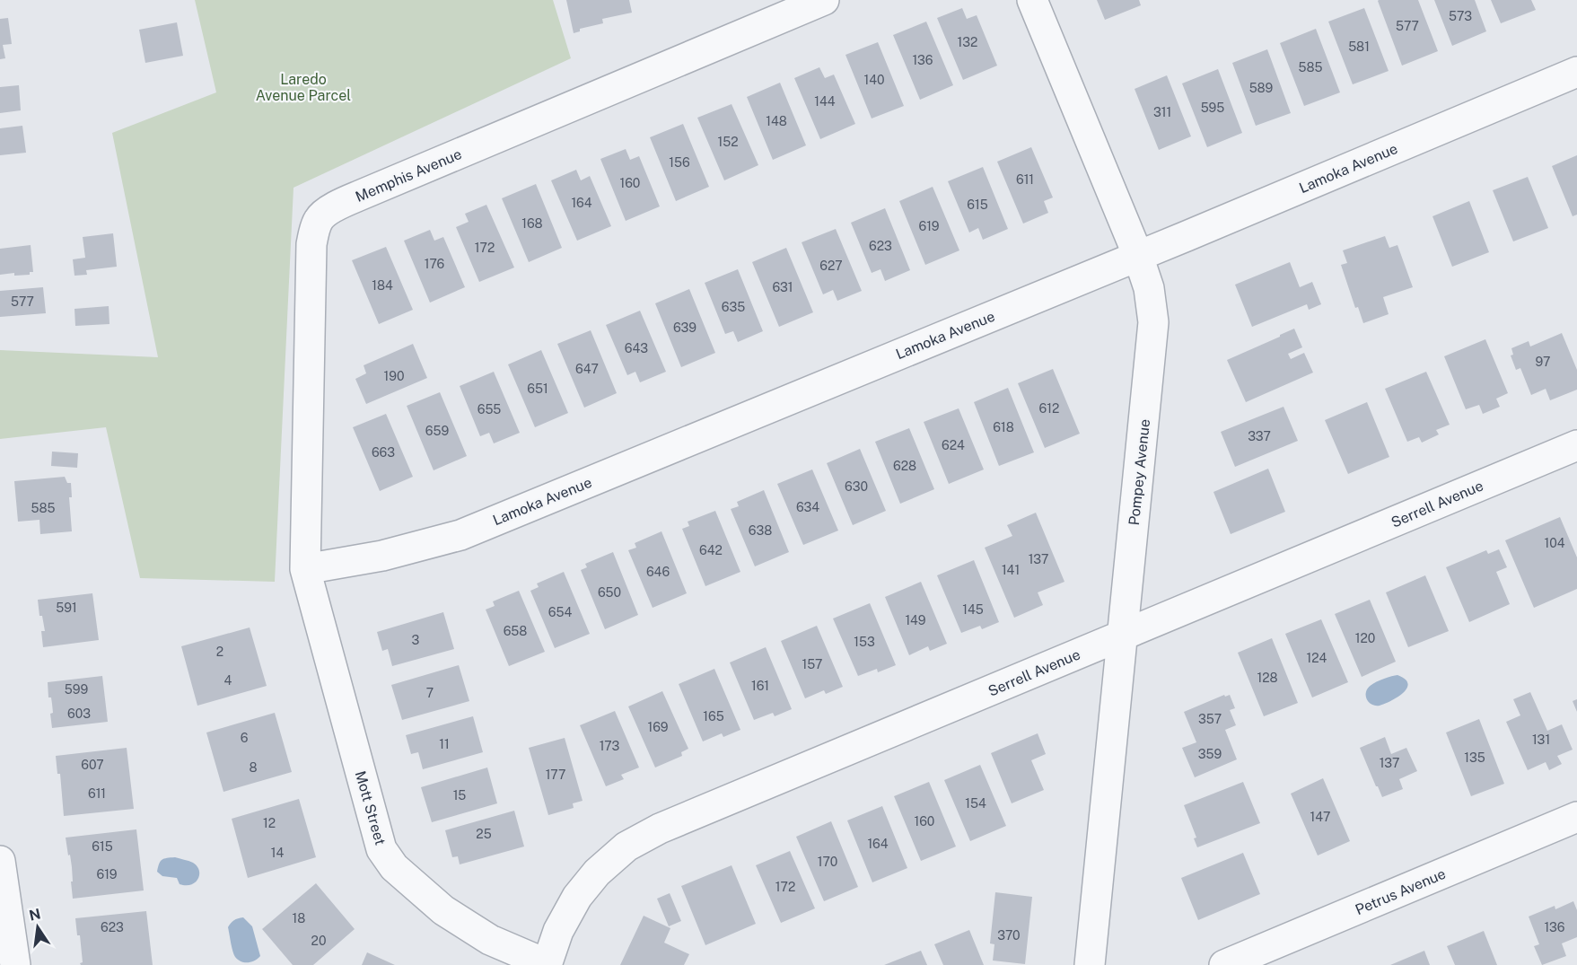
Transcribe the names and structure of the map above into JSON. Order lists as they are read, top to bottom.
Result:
{
  "streets": {
    "street": [
      "Lamoka Avenue",
      "Memphis Avenue",
      "Pompey Avenue",
      "Serrell Avenue",
      "Mott Street",
      "Petrus Avenue"
    ]
  },
  "crossings": [
    ["Lamoka Avenue", "Memphis Avenue"],
    ["Lamoka Avenue", "Pompey Avenue"],
    ["Lamoka Avenue", "Mott Street"],
    ["Memphis Avenue", "Mott Street"],
    ["Pompey Avenue", "Serrell Avenue"],
    ["Serrell Avenue", "Mott Street"]
  ],
  "parks": ["Laredo Avenue Parcel"],
  "house_numbers": [
    "573",
    "577",
    "132",
    "581",
    "136",
    "585",
    "140",
    "589",
    "144",
    "595",
    "311",
    "148",
    "152",
    "156",
    "611",
    "160",
    "164",
    "615",
    "168",
    "619",
    "623",
    "172",
    "176",
    "627",
    "184",
    "631",
    "577",
    "635",
    "639",
    "643",
    "97",
    "647",
    "190",
    "651",
    "612",
    "655",
    "618",
    "659",
    "337",
    "624",
    "663",
    "628",
    "630",
    "634",
    "585",
    "638",
    "104",
    "642",
    "137",
    "141",
    "646",
    "650",
    "591",
    "145",
    "654",
    "149",
    "658",
    "120",
    "3",
    "153",
    "2",
    "124",
    "157",
    "128",
    "4",
    "161",
    "599",
    "7",
    "603",
    "165",
    "357",
    "169",
    "6",
    "131",
    "11",
    "173",
    "359",
    "135",
    "137",
    "607",
    "8",
    "177",
    "611",
    "15",
    "154",
    "147",
    "160",
    "12",
    "25",
    "164",
    "615",
    "14",
    "170",
    "619",
    "172",
    "18",
    "623",
    "136",
    "370",
    "20"
  ],
  "north": "top"
}
